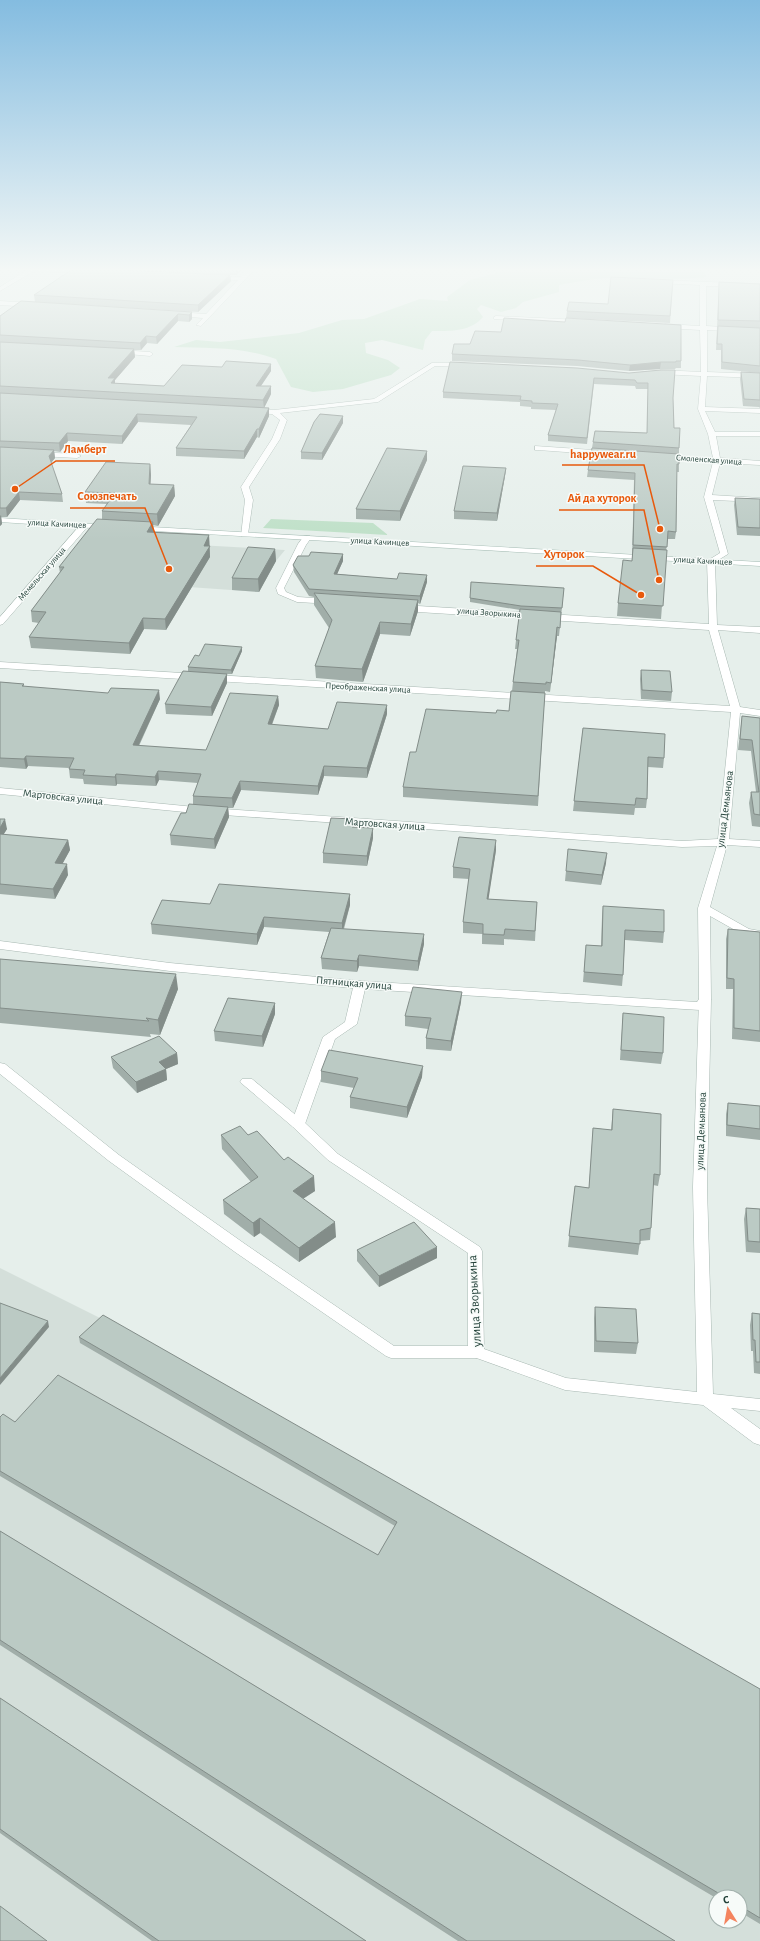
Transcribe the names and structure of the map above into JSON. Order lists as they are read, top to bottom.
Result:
{
  "streets": {
    "street": [
      "Смоленская улица",
      "улица Качинцев",
      "Мемельская улица",
      "улица Зворыкина",
      "Преображенская улица",
      "Мартовская улица",
      "улица Демьянова",
      "Пятницкая улица"
    ]
  },
  "crossings": [
    ["улица Качинцев", "Мемельская улица"],
    ["улица Качинцев", "улица Демьянова"],
    ["улица Зворыкина", "улица Демьянова"],
    ["Преображенская улица", "улица Демьянова"],
    ["Мартовская улица", "улица Демьянова"],
    ["улица Демьянова", "Пятницкая улица"]
  ],
  "places": [
    "Ламберт",
    "happywear.ru",
    "Союзпечать",
    "Ай да хуторок",
    "Хуторок"
  ],
  "north": "top"
}
